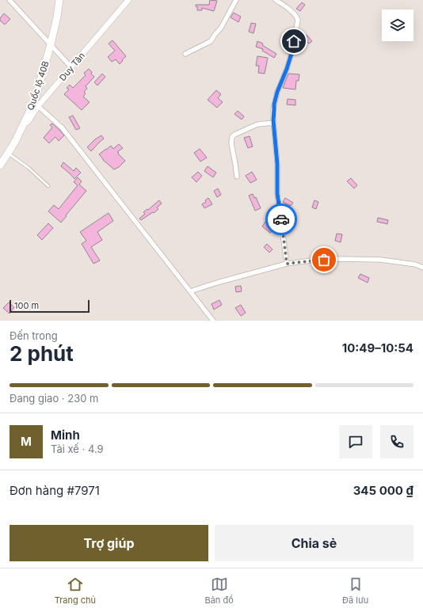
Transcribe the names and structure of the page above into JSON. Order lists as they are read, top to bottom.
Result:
{
  "streets": {
    "highway": ["Quốc lộ 40B"],
    "street": ["Duy Tân"]
  },
  "crossings": [
    ["Duy Tân", "Quốc lộ 40B"]
  ],
  "scale_bar": "100 m",
  "page": {
    "scale": "100 m",
    "heading": ["2 phút", "Đến trong", "10:49–10:54"],
    "panel": [
      "Minh",
      "Tài xế · 4.9",
      "Đơn hàng #7971",
      "345 000 ₫"
    ],
    "bar": "Đang giao · 230 m",
    "round": "M",
    "buttons": ["Trợ giúp", "Chia sẻ"],
    "tabs": ["Trang chủ", "Bản đồ", "Đã lưu"]
  }
}
